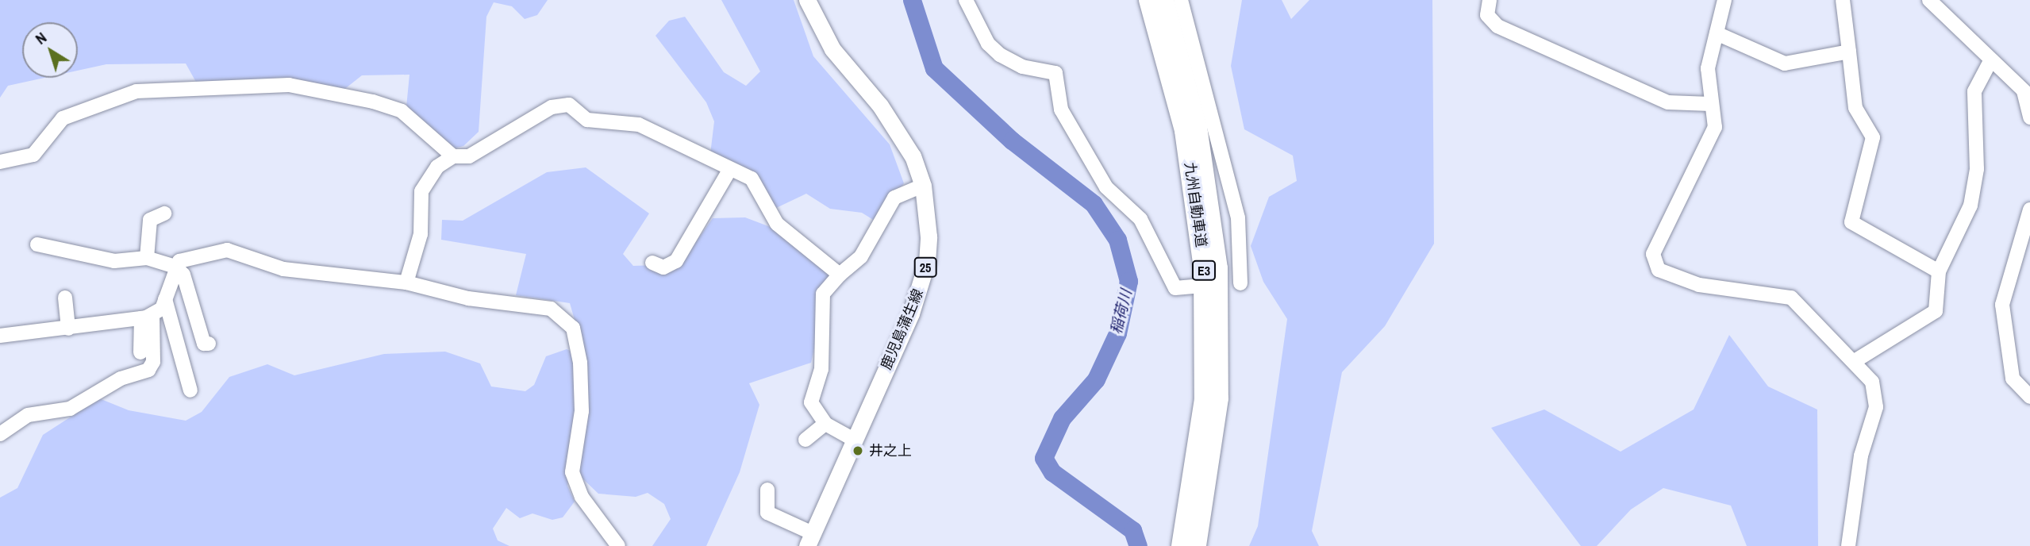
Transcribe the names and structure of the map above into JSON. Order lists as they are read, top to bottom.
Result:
{
  "streets": {
    "highway": ["九州自動車道", "E3"],
    "main road": ["25", "鹿児島蒲生線"]
  },
  "water": ["稲荷川"],
  "places": ["井之上"],
  "north": "top left"
}
